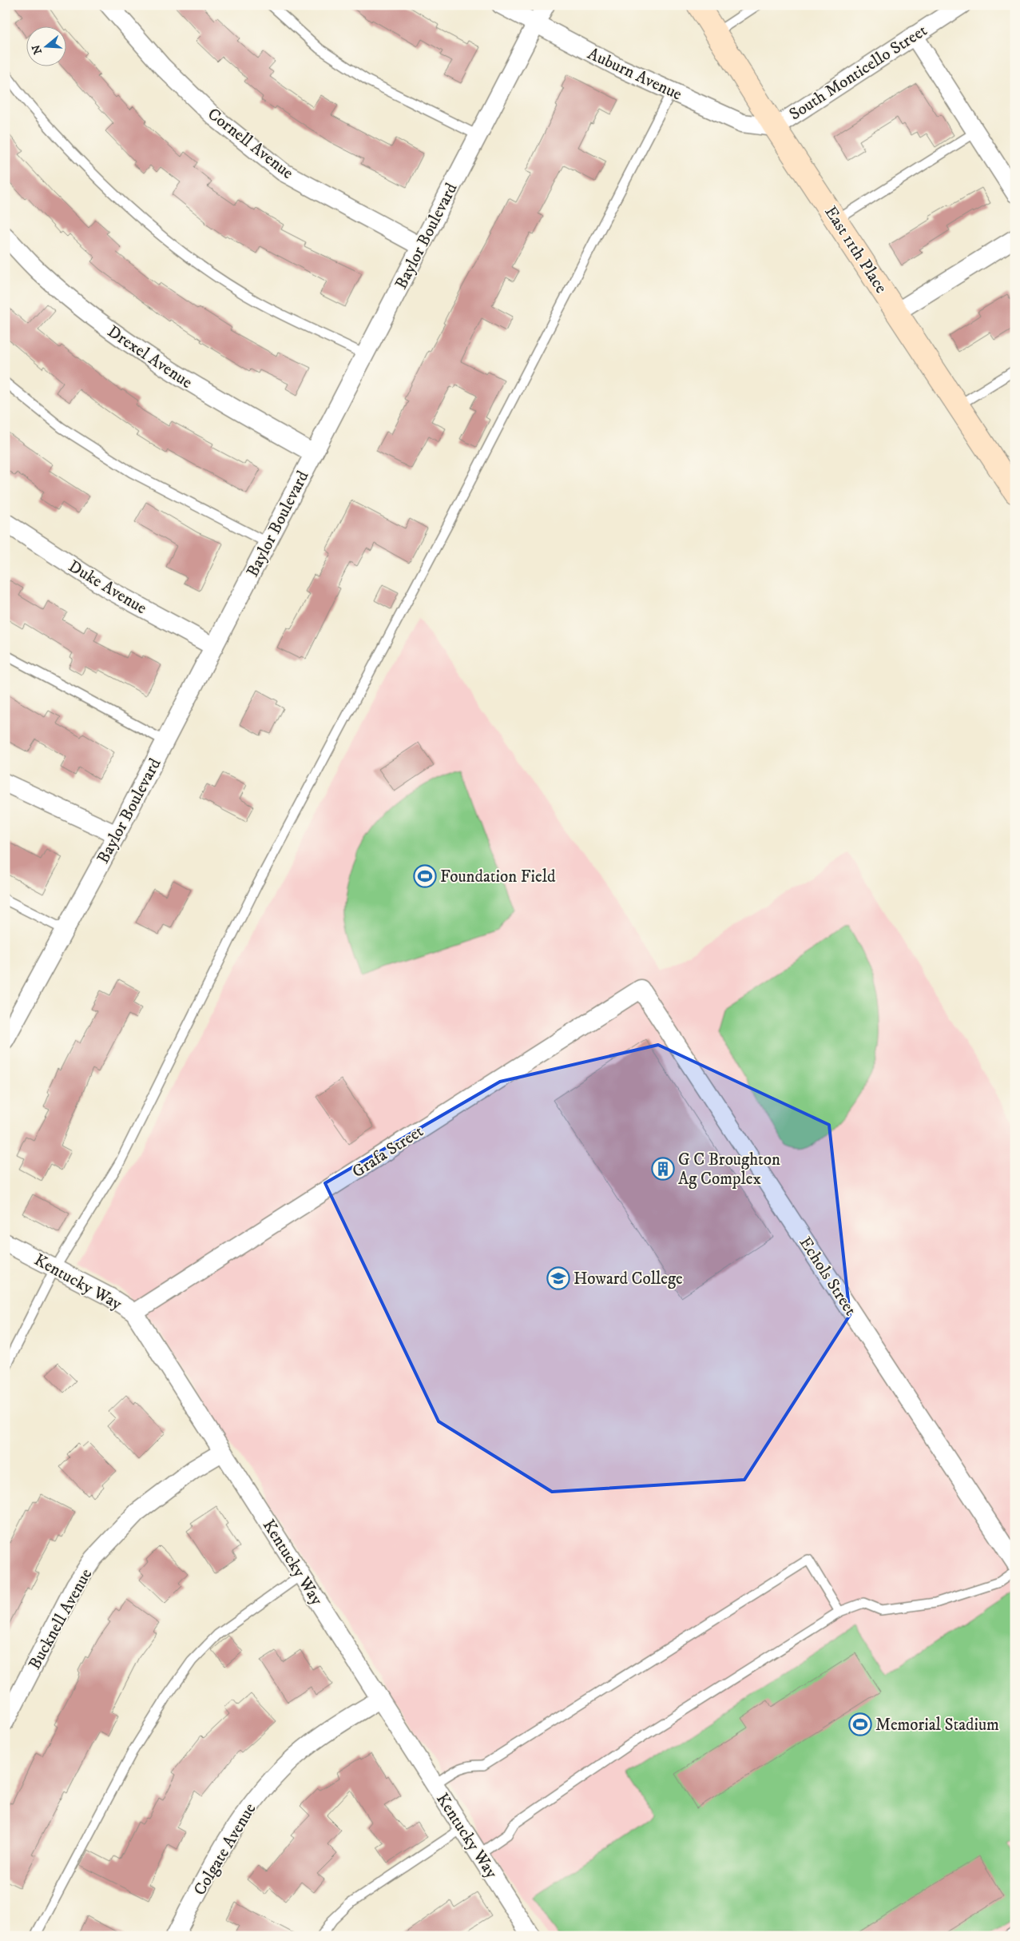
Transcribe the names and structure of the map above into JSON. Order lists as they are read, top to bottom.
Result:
{
  "streets": {
    "street": [
      "South Monticello Street",
      "Auburn Avenue",
      "Cornell Avenue",
      "Baylor Boulevard",
      "East 11th Place",
      "Drexel Avenue",
      "Duke Avenue",
      "Grafa Street",
      "Echols Street",
      "Kentucky Way",
      "Bucknell Avenue",
      "Colgate Avenue"
    ]
  },
  "crossings": [
    ["South Monticello Street", "Auburn Avenue"],
    ["South Monticello Street", "East 11th Place"],
    ["Auburn Avenue", "Baylor Boulevard"],
    ["Auburn Avenue", "East 11th Place"],
    ["Cornell Avenue", "Baylor Boulevard"],
    ["Baylor Boulevard", "Drexel Avenue"],
    ["Baylor Boulevard", "Duke Avenue"],
    ["Grafa Street", "Echols Street"],
    ["Grafa Street", "Kentucky Way"],
    ["Kentucky Way", "Bucknell Avenue"],
    ["Kentucky Way", "Colgate Avenue"]
  ],
  "places": {
    "sports": ["Foundation Field", "Memorial Stadium"],
    "building": ["G C Broughton Ag Complex"],
    "school or university": ["Howard College"]
  },
  "north": "left"
}
